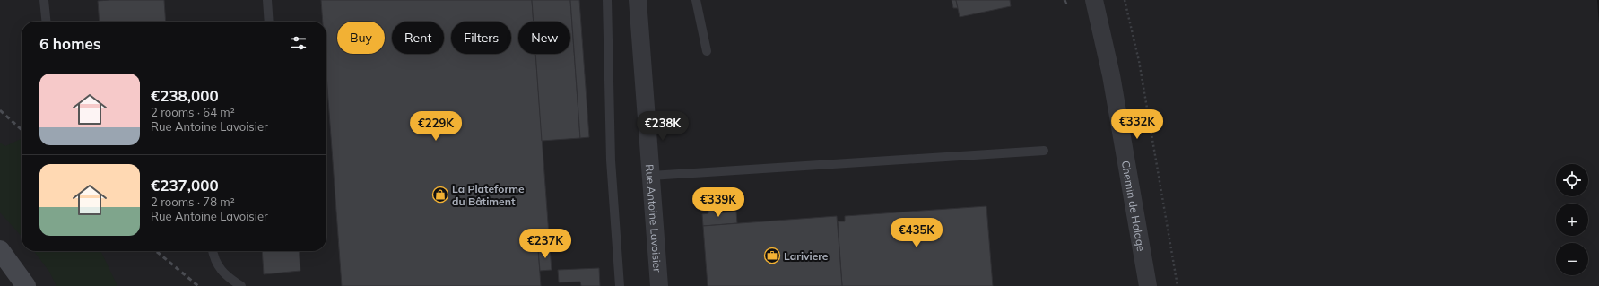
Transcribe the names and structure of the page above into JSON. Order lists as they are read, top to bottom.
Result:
{
  "streets": {
    "street": ["Chemin de Halage", "Rue Antoine Lavoisier"]
  },
  "places": {
    "shop": ["La Plateforme du Bâtiment"],
    "office": ["Lariviere"]
  },
  "page": {
    "chip": [
      "Buy",
      "Rent",
      "Filters",
      "New"
    ],
    "heading": "6 homes",
    "list": [
      {
        "name": "€238,000",
        "note": "2 rooms · 64 m² · Rue Antoine Lavoisier"
      },
      {
        "name": "€237,000",
        "note": "2 rooms · 78 m² · Rue Antoine Lavoisier"
      }
    ],
    "price": [
      "€332K",
      "€229K",
      "€238K",
      "€339K",
      "€435K",
      "€237K"
    ],
    "map_buttons": ["+", "−"]
  }
}
